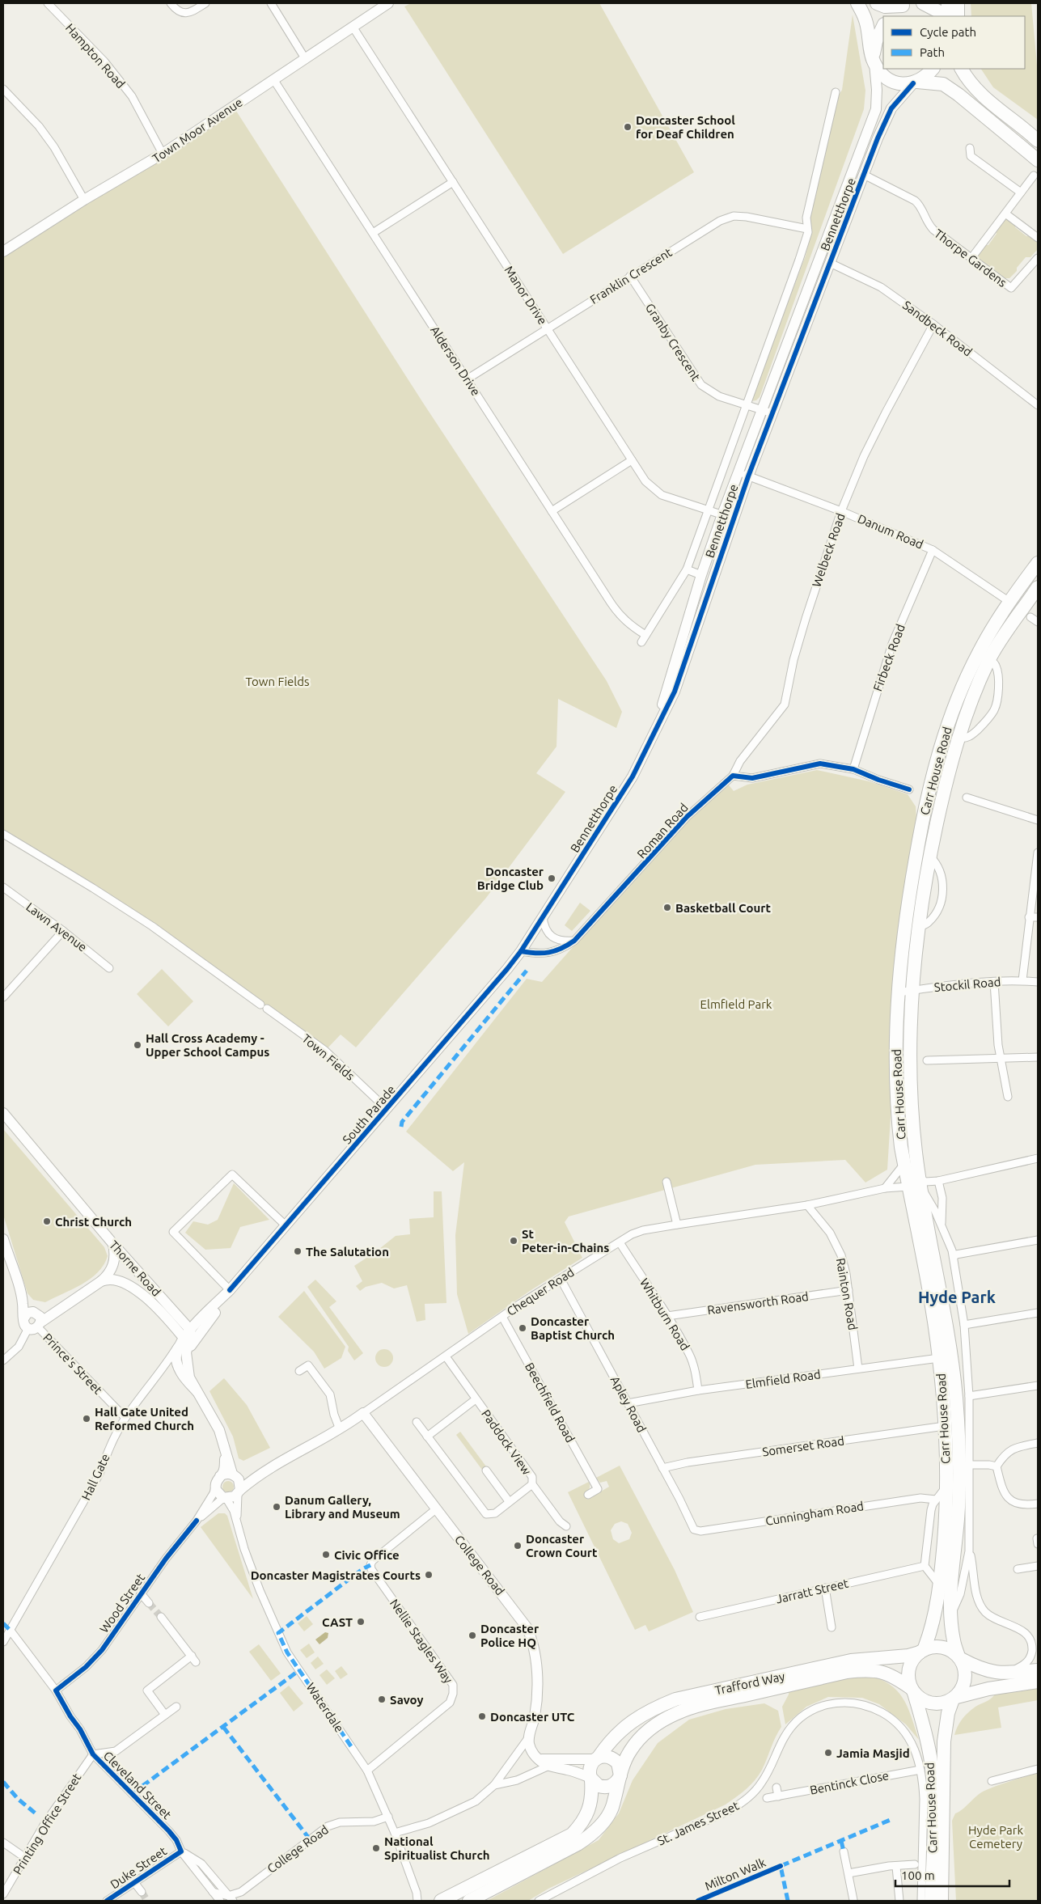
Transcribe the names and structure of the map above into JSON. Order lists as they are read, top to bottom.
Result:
{
  "streets": {
    "highway": ["Carr House Road", "Trafford Way"],
    "street": [
      "Hampton Road",
      "Town Moor Avenue",
      "Bennetthorpe",
      "Thorpe Gardens",
      "Franklin Crescent",
      "Manor Drive",
      "Sandbeck Road",
      "Granby Crescent",
      "Alderson Drive",
      "Danum Road",
      "Welbeck Road",
      "Firbeck Road",
      "Roman Road",
      "Lawn Avenue",
      "Stockil Road",
      "Town Fields",
      "South Parade",
      "Thorne Road",
      "Chequer Road",
      "Rainton Road",
      "Ravensworth Road",
      "Whitburn Road",
      "Prince's Street",
      "Elmfield Road",
      "Beechfield Road",
      "Apley Road",
      "Paddock View",
      "Somerset Road",
      "Hall Gate",
      "Cunningham Road",
      "College Road",
      "Jarratt Street",
      "Wood Street",
      "Nellie Stagles Way",
      "Waterdale",
      "Bentinck Close",
      "Cleveland Street",
      "St. James Street",
      "Printing Office Street",
      "Duke Street"
    ],
    "cycle path": ["Milton Walk"]
  },
  "crossings": [
    ["Hampton Road", "Town Moor Avenue"],
    ["Town Moor Avenue", "Manor Drive"],
    ["Town Moor Avenue", "Alderson Drive"],
    ["Bennetthorpe", "Thorpe Gardens"],
    ["Bennetthorpe", "Franklin Crescent"],
    ["Bennetthorpe", "Manor Drive"],
    ["Bennetthorpe", "Sandbeck Road"],
    ["Bennetthorpe", "Granby Crescent"],
    ["Bennetthorpe", "Alderson Drive"],
    ["Bennetthorpe", "Danum Road"],
    ["Bennetthorpe", "Roman Road"],
    ["Bennetthorpe", "South Parade"],
    ["Franklin Crescent", "Manor Drive"],
    ["Franklin Crescent", "Granby Crescent"],
    ["Franklin Crescent", "Alderson Drive"],
    ["Sandbeck Road", "Welbeck Road"],
    ["Danum Road", "Welbeck Road"],
    ["Danum Road", "Firbeck Road"],
    ["Danum Road", "Carr House Road"],
    ["Welbeck Road", "Roman Road"],
    ["Carr House Road", "Stockil Road"],
    ["Carr House Road", "Chequer Road"],
    ["Carr House Road", "Elmfield Road"],
    ["Carr House Road", "Somerset Road"],
    ["Carr House Road", "Trafford Way"],
    ["Roman Road", "South Parade"],
    ["Town Fields", "South Parade"],
    ["South Parade", "Thorne Road"],
    ["South Parade", "Hall Gate"],
    ["Thorne Road", "Hall Gate"],
    ["Chequer Road", "Rainton Road"],
    ["Chequer Road", "Whitburn Road"],
    ["Chequer Road", "Beechfield Road"],
    ["Chequer Road", "Apley Road"],
    ["Chequer Road", "Paddock View"],
    ["Chequer Road", "College Road"],
    ["Chequer Road", "Wood Street"],
    ["Chequer Road", "Waterdale"],
    ["Rainton Road", "Ravensworth Road"],
    ["Rainton Road", "Elmfield Road"],
    ["Ravensworth Road", "Whitburn Road"],
    ["Whitburn Road", "Elmfield Road"],
    ["Prince's Street", "Hall Gate"],
    ["Elmfield Road", "Apley Road"],
    ["Apley Road", "Somerset Road"],
    ["Apley Road", "Cunningham Road"],
    ["Hall Gate", "Cleveland Street"],
    ["College Road", "Nellie Stagles Way"],
    ["College Road", "Waterdale"],
    ["College Road", "Cleveland Street"],
    ["Wood Street", "Waterdale"],
    ["Wood Street", "Cleveland Street"],
    ["Nellie Stagles Way", "Waterdale"],
    ["Bentinck Close", "St. James Street"],
    ["Cleveland Street", "Printing Office Street"],
    ["Cleveland Street", "Duke Street"]
  ],
  "districts": ["Hyde Park"],
  "parks": ["Town Fields", "Elmfield Park", "Hyde Park Cemetery"],
  "places": [
    "Doncaster School for Deaf Children",
    "Doncaster Bridge Club",
    "Basketball Court",
    "Hall Cross Academy - Upper School Campus",
    "Christ Church",
    "St Peter-in-Chains",
    "The Salutation",
    "Doncaster Baptist Church",
    "Hall Gate United Reformed Church",
    "Danum Gallery, Library and Museum",
    "Doncaster Crown Court",
    "Civic Office",
    "Doncaster Magistrates Courts",
    "CAST",
    "Doncaster Police HQ",
    "Savoy",
    "Doncaster UTC",
    "Jamia Masjid",
    "National Spiritualist Church"
  ],
  "legend": ["Cycle path", "Path"],
  "scale_bar": "100 m"
}
